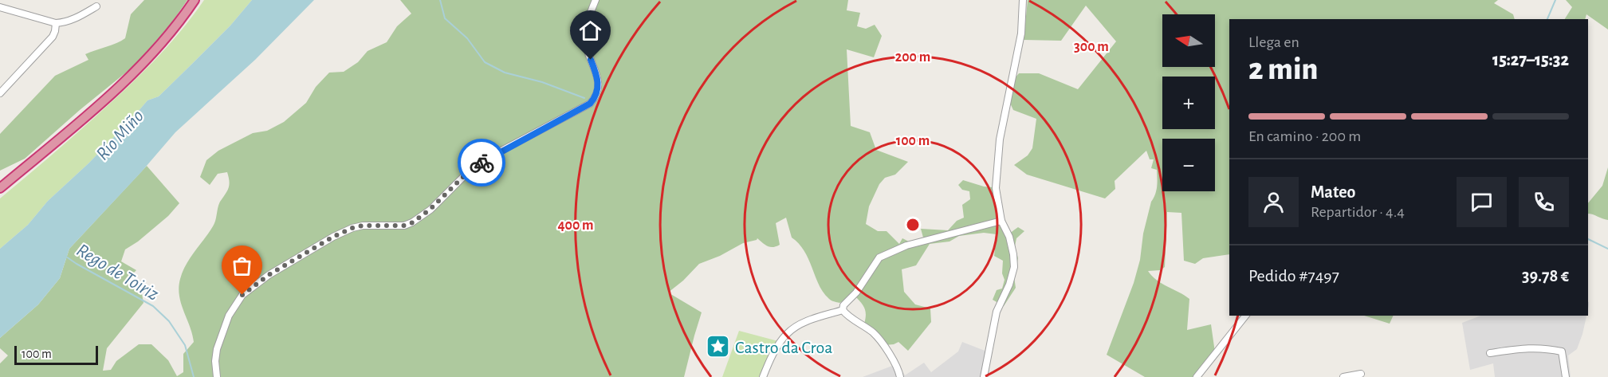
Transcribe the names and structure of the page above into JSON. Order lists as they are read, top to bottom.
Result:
{
  "water": ["Río Miño", "Rego de Toiriz"],
  "places": {
    "place": ["Castro da Croa"]
  },
  "scale_bar": "100 m",
  "north": "left",
  "page": {
    "map_buttons": ["+", "−"],
    "heading": ["2 min", "Llega en", "15:27–15:32"],
    "panel": [
      "Mateo",
      "Repartidor · 4.4",
      "Pedido #7497",
      "39.78 €"
    ],
    "bar": "En camino · 200 m",
    "scale": "100 m"
  },
  "rings": [
    "300 m",
    "200 m",
    "100 m",
    "400 m"
  ]
}
